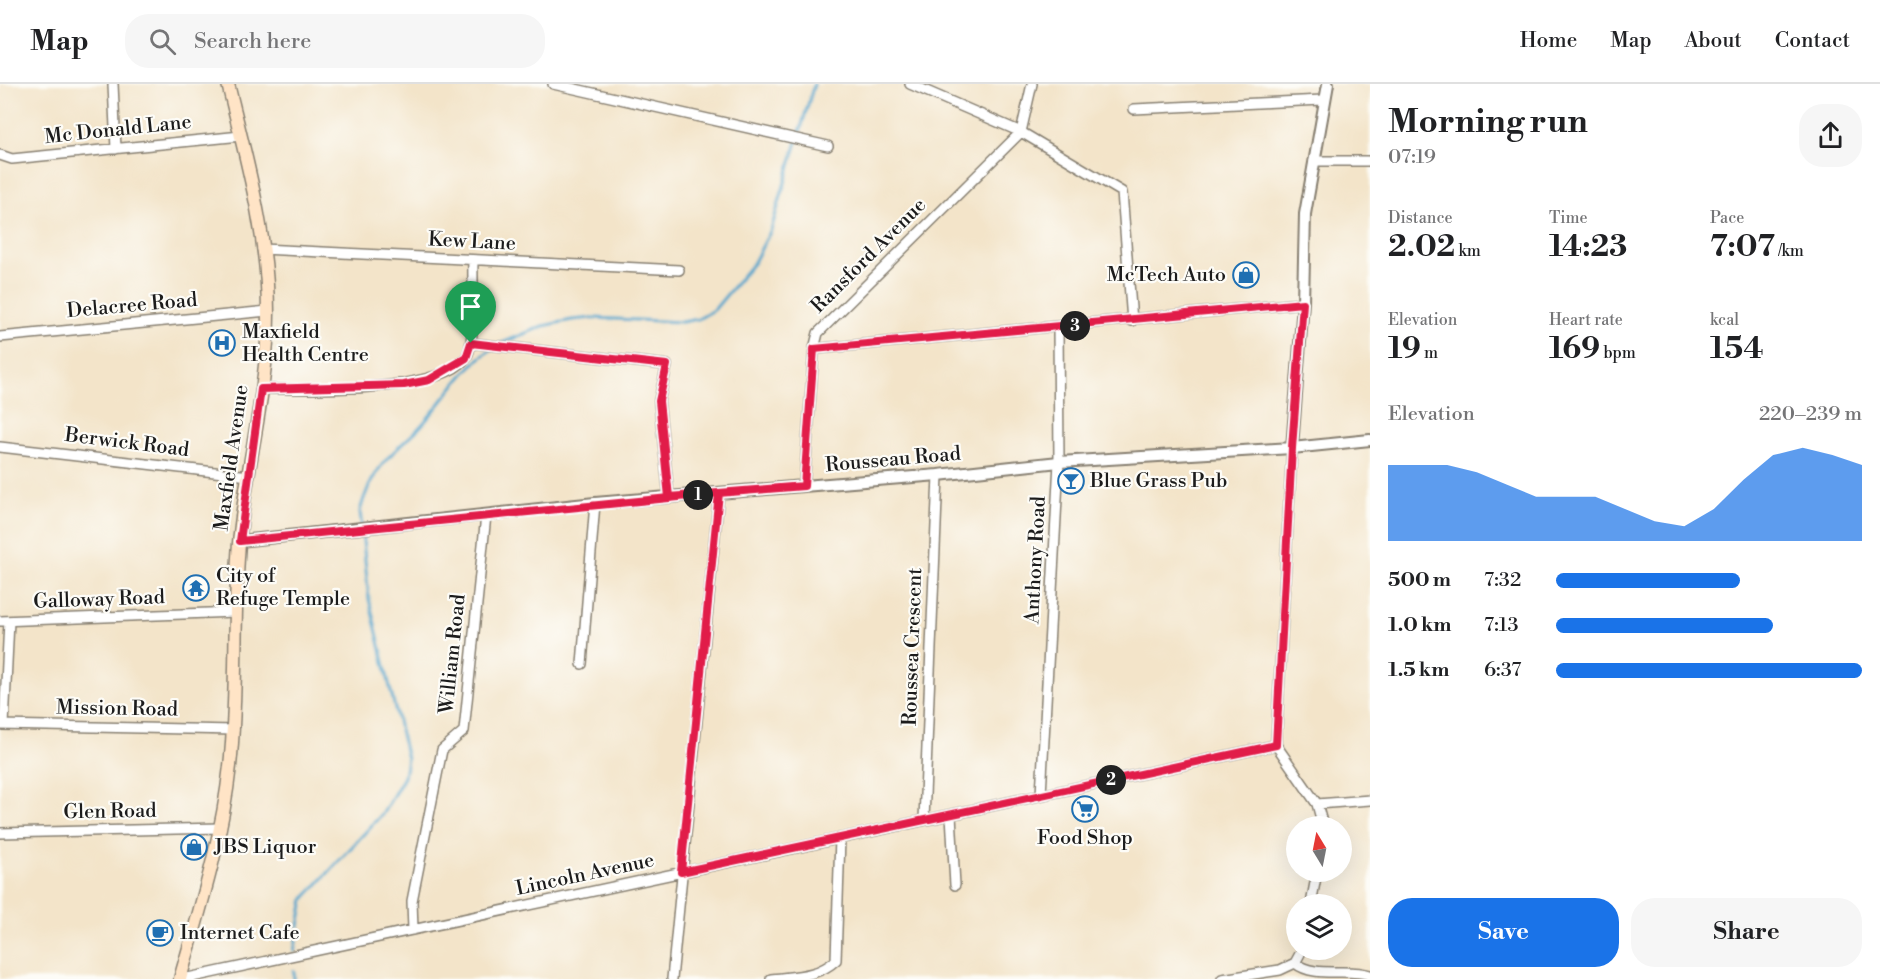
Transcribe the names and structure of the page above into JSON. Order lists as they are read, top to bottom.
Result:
{
  "streets": {
    "main road": ["Maxfield Avenue"],
    "street": [
      "Mc Donald Lane",
      "Kew Lane",
      "Ransford Avenue",
      "Delacree Road",
      "Berwick Road",
      "Rousseau Road",
      "Anthony Road",
      "Galloway Road",
      "Roussea Crescent",
      "William Road",
      "Mission Road",
      "Glen Road",
      "Lincoln Avenue"
    ]
  },
  "crossings": [
    ["Mc Donald Lane", "Maxfield Avenue"],
    ["Kew Lane", "Maxfield Avenue"],
    ["Ransford Avenue", "Rousseau Road"],
    ["Delacree Road", "Maxfield Avenue"],
    ["Berwick Road", "Maxfield Avenue"],
    ["Maxfield Avenue", "Rousseau Road"],
    ["Maxfield Avenue", "Galloway Road"],
    ["Maxfield Avenue", "Mission Road"],
    ["Maxfield Avenue", "Glen Road"],
    ["Maxfield Avenue", "Lincoln Avenue"],
    ["Rousseau Road", "Anthony Road"],
    ["Rousseau Road", "Roussea Crescent"],
    ["Rousseau Road", "William Road"],
    ["Anthony Road", "Lincoln Avenue"],
    ["Roussea Crescent", "Lincoln Avenue"],
    ["William Road", "Lincoln Avenue"]
  ],
  "places": {
    "shop": ["McTech Auto", "JBS Liquor"],
    "hospital": ["Maxfield Health Centre"],
    "bar": ["Blue Grass Pub"],
    "temple": ["City of Refuge Temple"],
    "supermarket": ["Food Shop"],
    "cafe": ["Internet Cafe"]
  },
  "north": "top",
  "page": {
    "header": "Map",
    "search": "Search here",
    "nav": [
      "Home",
      "Map",
      "About",
      "Contact"
    ],
    "heading": ["Morning run", "07:19"],
    "stats": [
      ["Distance", "2.02 km"],
      ["Time", "14:23"],
      ["Pace", "7:07 /km"],
      ["Elevation", "19 m"],
      ["Heart rate", "169 bpm"],
      ["kcal", "154"]
    ],
    "pins": ["3", "1", "2"],
    "chart": ["Elevation", "220–239 m"],
    "list": [
      {
        "name": "500 m",
        "note": "7:32"
      },
      {
        "name": "1.0 km",
        "note": "7:13"
      },
      {
        "name": "1.5 km",
        "note": "6:37"
      }
    ],
    "buttons": ["Save", "Share"]
  }
}
